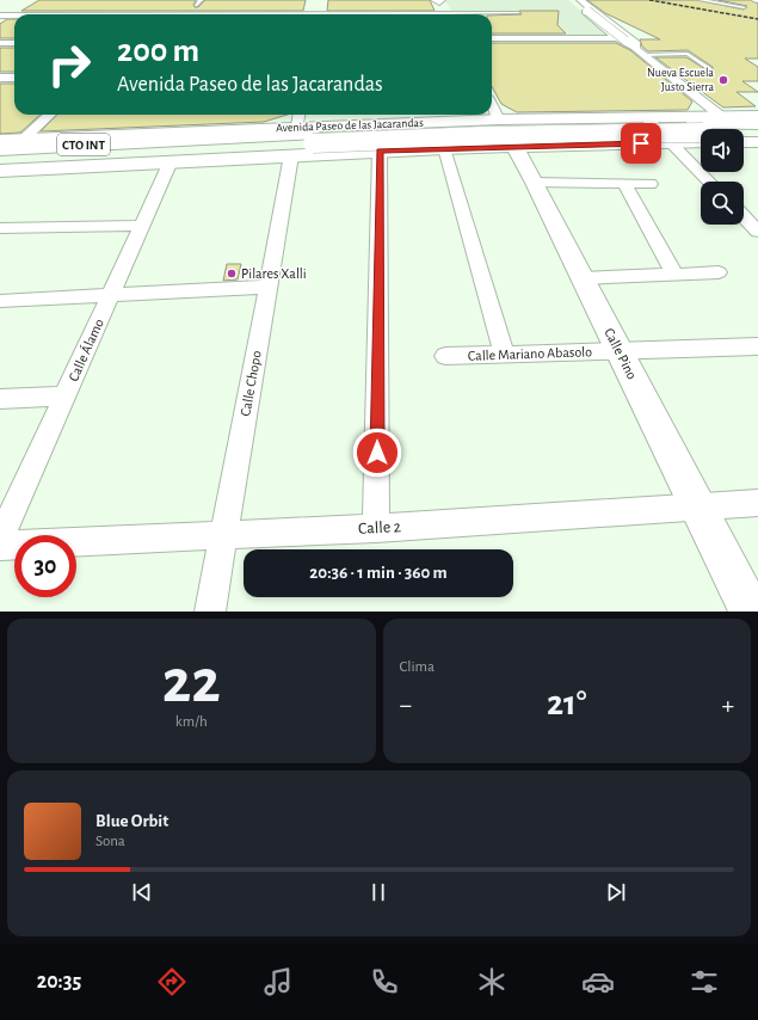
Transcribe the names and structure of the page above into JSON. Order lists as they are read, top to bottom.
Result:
{
  "streets": {
    "main road": ["Avenida Paseo de las Jacarandas", "CTO INT", "Calle Pino"],
    "street": [
      "Calle Álamo",
      "Calle Mariano Abasolo",
      "Calle Chopo",
      "Calle 2"
    ]
  },
  "crossings": [
    ["Avenida Paseo de las Jacarandas", "CTO INT"],
    ["Avenida Paseo de las Jacarandas", "Calle Álamo"],
    ["Avenida Paseo de las Jacarandas", "Calle Pino"],
    ["Avenida Paseo de las Jacarandas", "Calle Chopo"],
    ["Calle Mariano Abasolo", "Calle Pino"],
    ["Calle Pino", "Calle 2"],
    ["Calle Chopo", "Calle 2"]
  ],
  "places": ["Nueva Escuela Justo Sierra", "Pilares Xalli"],
  "page": {
    "turn": ["200 m", "Avenida Paseo de las Jacarandas"],
    "limit": "30",
    "trip": "20:36 · 1 min · 360 m",
    "tile": [
      ["22", "km/h"],
      "Clima"
    ],
    "heat": ["−", "21°", "+"],
    "song": ["Blue Orbit", "Sona"],
    "tabs": "20:35"
  }
}
